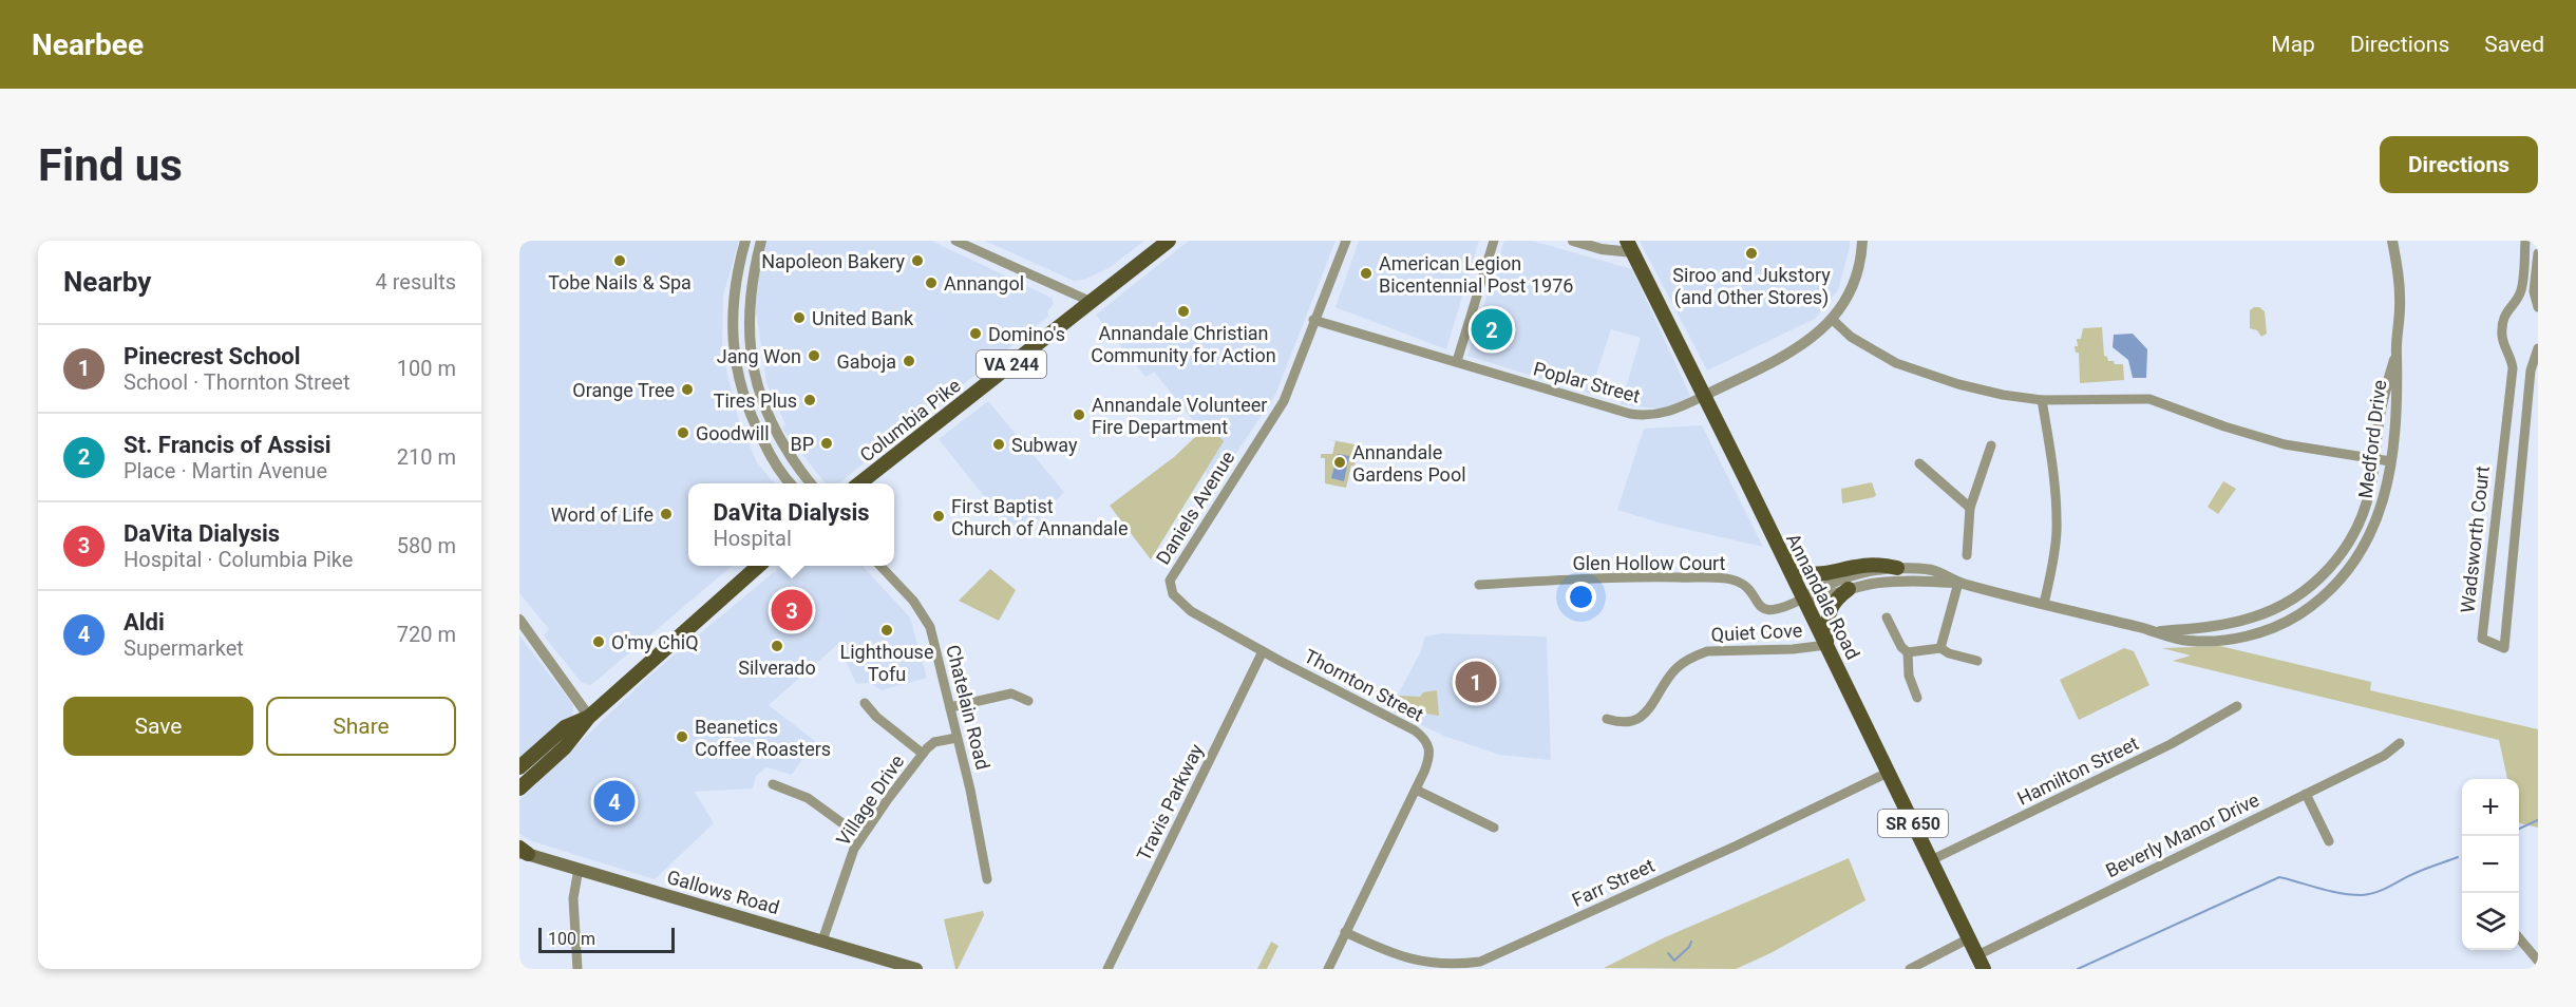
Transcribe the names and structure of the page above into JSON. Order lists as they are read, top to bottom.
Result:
{
  "streets": {
    "main road": [
      "VA 244",
      "Columbia Pike",
      "Annandale Road",
      "SR 650",
      "Gallows Road"
    ],
    "street": [
      "Poplar Street",
      "Medford Drive",
      "Daniels Avenue",
      "Wadsworth Court",
      "Glen Hollow Court",
      "Quiet Cove",
      "Thornton Street",
      "Chatelain Road",
      "Hamilton Street",
      "Village Drive",
      "Travis Parkway",
      "Beverly Manor Drive",
      "Farr Street"
    ]
  },
  "crossings": [
    ["Poplar Street", "Daniels Avenue"],
    ["Poplar Street", "Annandale Road"],
    ["Medford Drive", "Glen Hollow Court"],
    ["Medford Drive", "Annandale Road"],
    ["Daniels Avenue", "Thornton Street"],
    ["Glen Hollow Court", "Annandale Road"],
    ["Annandale Road", "Quiet Cove"],
    ["Annandale Road", "Hamilton Street"],
    ["Annandale Road", "Beverly Manor Drive"],
    ["Annandale Road", "Farr Street"],
    ["Thornton Street", "Travis Parkway"],
    ["Thornton Street", "Farr Street"],
    ["Chatelain Road", "Village Drive"],
    ["Village Drive", "Gallows Road"]
  ],
  "places": [
    "Siroo and Jukstory (and Other Stores)",
    "Tobe Nails & Spa",
    "Napoleon Bakery",
    "American Legion Bicentennial Post 1976",
    "Annangol",
    "Annandale Christian Community for Action",
    "United Bank",
    "Domino's",
    "Jang Won",
    "Gaboja",
    "Orange Tree",
    "Tires Plus",
    "Annandale Volunteer Fire Department",
    "Goodwill",
    "BP",
    "Subway",
    "Annandale Gardens Pool",
    "Word of Life",
    "First Baptist Church of Annandale",
    "Lighthouse Tofu",
    "O'my ChiQ",
    "Silverado",
    "Beanetics Coffee Roasters"
  ],
  "scale_bar": "100 m",
  "page": {
    "header": "Nearbee",
    "nav": ["Map", "Directions", "Saved"],
    "buttons": [
      "Directions",
      ["Save", "Share"]
    ],
    "title": "Find us",
    "heading": ["Nearby", "4 results"],
    "pins": [
      "2",
      "3",
      "1",
      "4"
    ],
    "list": [
      {
        "mark": "1",
        "name": "Pinecrest School",
        "note": "School · Thornton Street",
        "value": "100 m"
      },
      {
        "mark": "2",
        "name": "St. Francis of Assisi",
        "note": "Place · Martin Avenue",
        "value": "210 m"
      },
      {
        "mark": "3",
        "name": "DaVita Dialysis",
        "note": "Hospital · Columbia Pike",
        "value": "580 m"
      },
      {
        "mark": "4",
        "name": "Aldi",
        "note": "Supermarket",
        "value": "720 m"
      }
    ],
    "popup": ["DaVita Dialysis", "Hospital"],
    "map_buttons": ["+", "−"],
    "scale": "100 m"
  }
}
